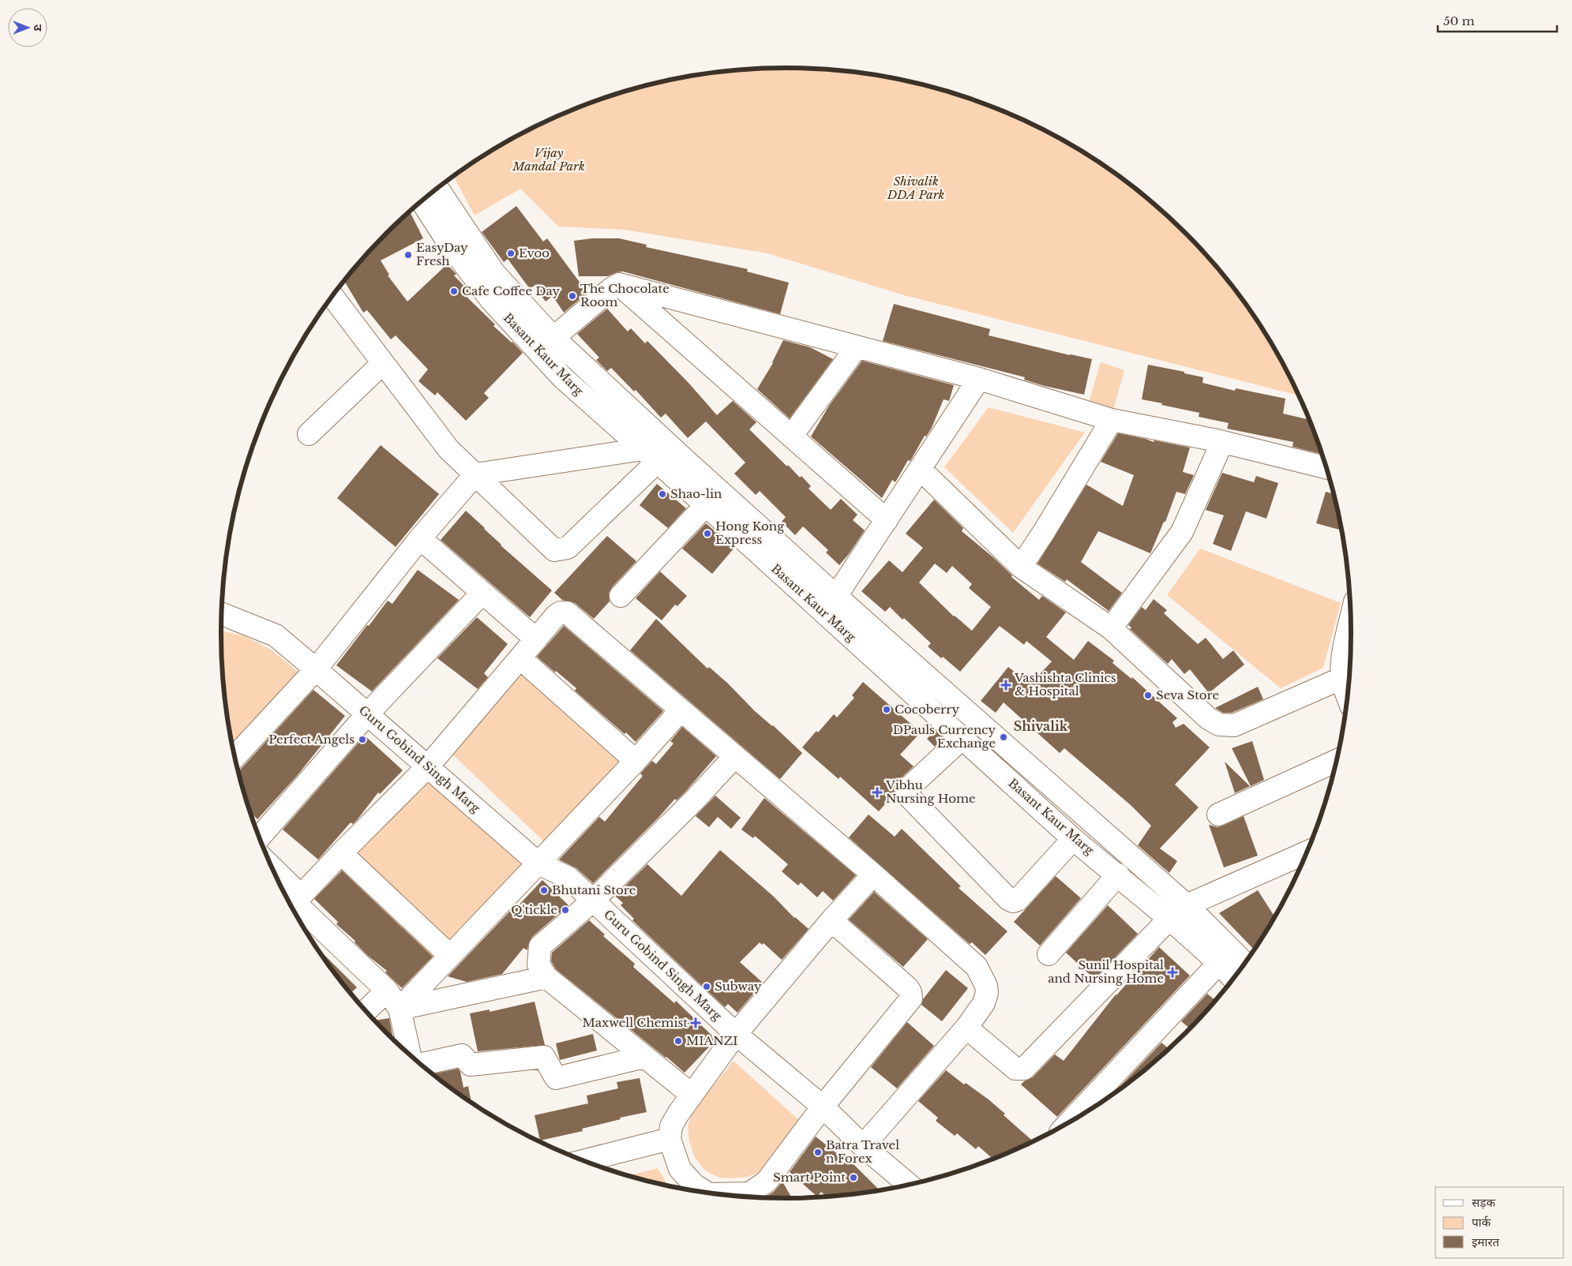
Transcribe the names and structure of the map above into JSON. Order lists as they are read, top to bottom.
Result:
{
  "streets": {
    "street": ["Basant Kaur Marg", "Guru Gobind Singh Marg"]
  },
  "districts": ["Shivalik"],
  "parks": ["Vijay Mandal Park", "Shivalik DDA Park"],
  "places": {
    "other": [
      "Evoo",
      "EasyDay Fresh",
      "Cafe Coffee Day",
      "The Chocolate Room",
      "Shao-lin",
      "Hong Kong Express",
      "Seva Store",
      "Cocoberry",
      "DPauls Currency Exchange",
      "Perfect Angels",
      "Bhutani Store",
      "Q'tickle",
      "Subway",
      "MIANZI",
      "Batra Travel n Forex",
      "Smart Point"
    ],
    "health": [
      "Vashishta Clinics & Hospital",
      "Vibhu Nursing Home",
      "Sunil Hospital and Nursing Home",
      "Maxwell Chemist"
    ]
  },
  "legend": ["सड़क", "पार्क", "इमारत"],
  "scale_bar": "50 m",
  "north": "right"
}
